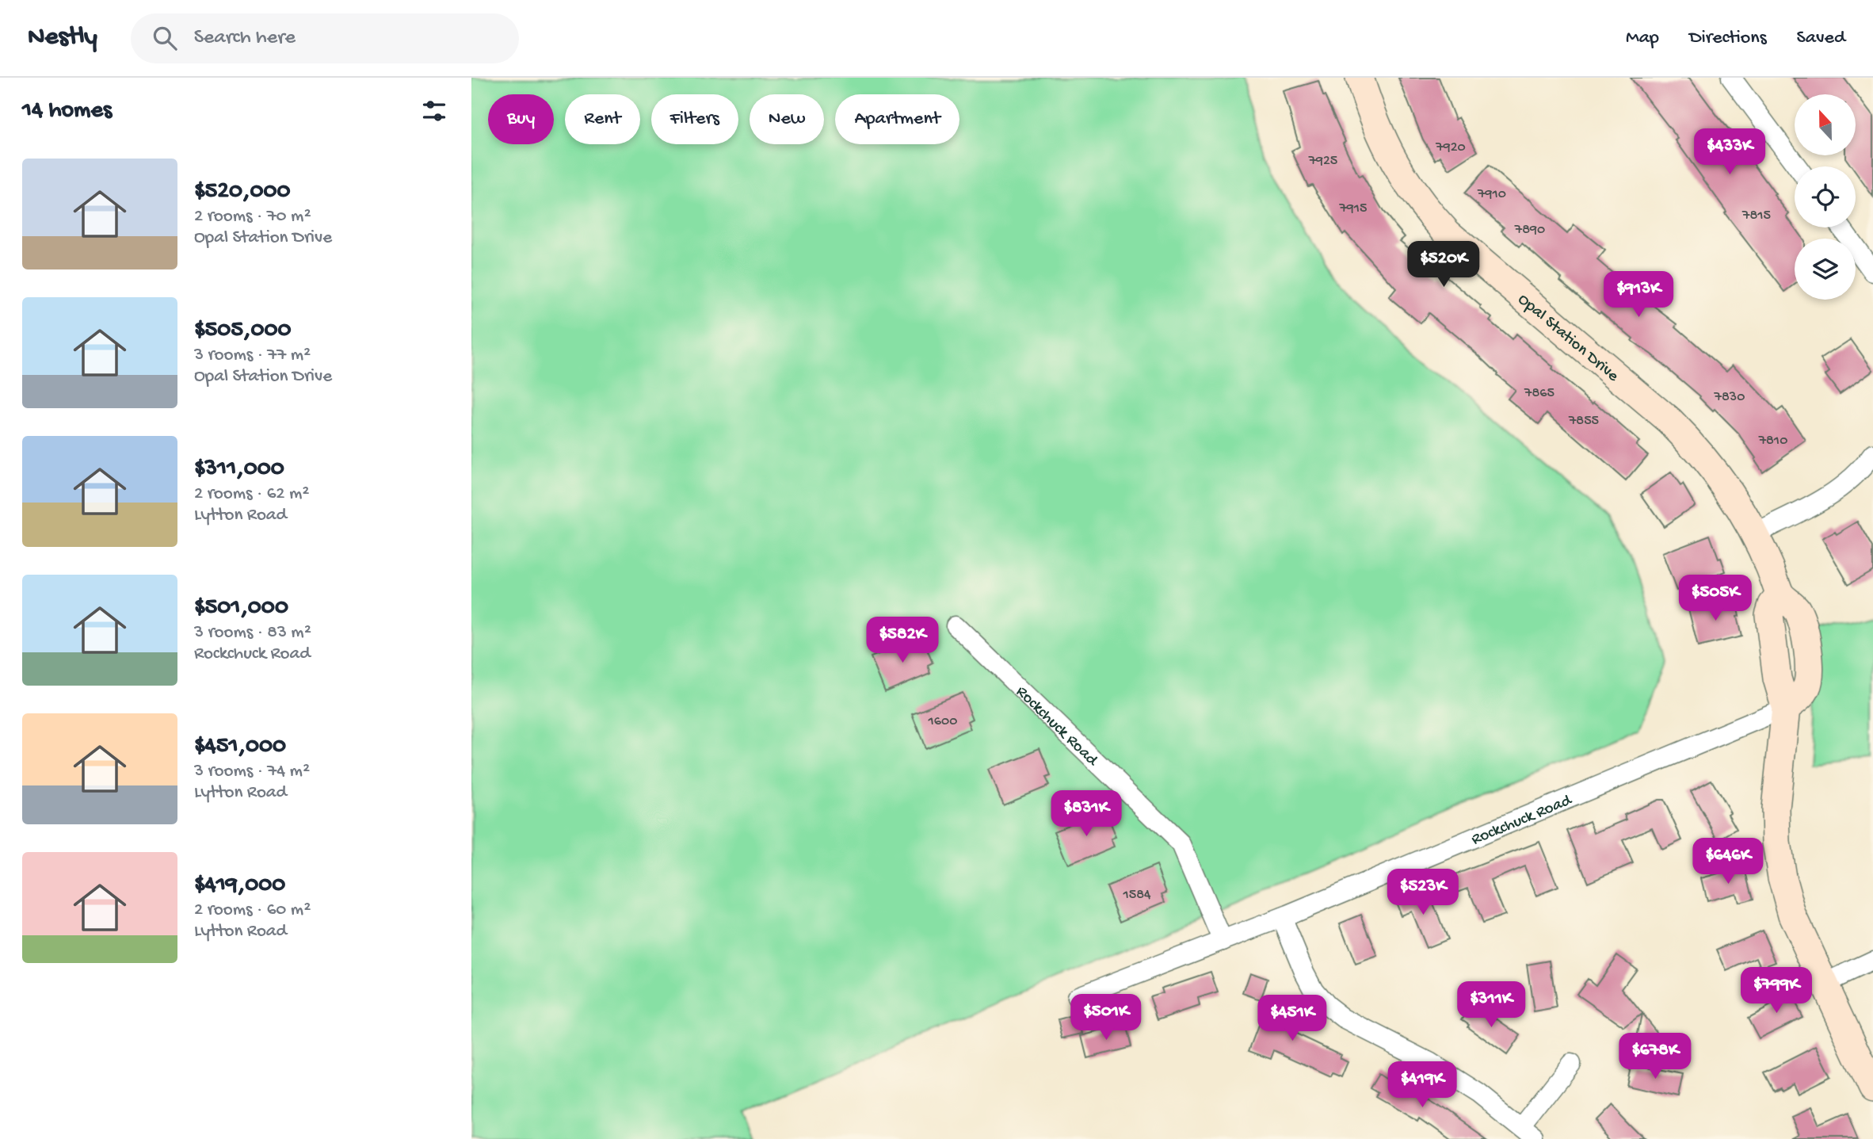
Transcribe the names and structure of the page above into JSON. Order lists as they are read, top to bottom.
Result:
{
  "streets": {
    "street": ["Opal Station Drive", "Rockchuck Road"]
  },
  "crossings": [
    ["Opal Station Drive", "Rockchuck Road"]
  ],
  "house_numbers": [
    "7920",
    "7925",
    "7910",
    "7915",
    "7815",
    "7890",
    "7865",
    "7830",
    "7855",
    "7810",
    "1600",
    "1584"
  ],
  "north": "top",
  "page": {
    "header": "Nestly",
    "search": "Search here",
    "nav": ["Map", "Directions", "Saved"],
    "heading": "14 homes",
    "chip": [
      "Buy",
      "Rent",
      "Filters",
      "New",
      "Apartment"
    ],
    "price": [
      "$433K",
      "$520K",
      "$913K",
      "$505K",
      "$582K",
      "$831K",
      "$646K",
      "$523K",
      "$799K",
      "$311K",
      "$501K",
      "$451K",
      "$678K",
      "$419K"
    ],
    "list": [
      {
        "name": "$520,000",
        "note": "2 rooms · 70 m² · Opal Station Drive"
      },
      {
        "name": "$505,000",
        "note": "3 rooms · 77 m² · Opal Station Drive"
      },
      {
        "name": "$311,000",
        "note": "2 rooms · 62 m² · Lytton Road"
      },
      {
        "name": "$501,000",
        "note": "3 rooms · 83 m² · Rockchuck Road"
      },
      {
        "name": "$451,000",
        "note": "3 rooms · 74 m² · Lytton Road"
      },
      {
        "name": "$419,000",
        "note": "2 rooms · 60 m² · Lytton Road"
      }
    ]
  }
}
